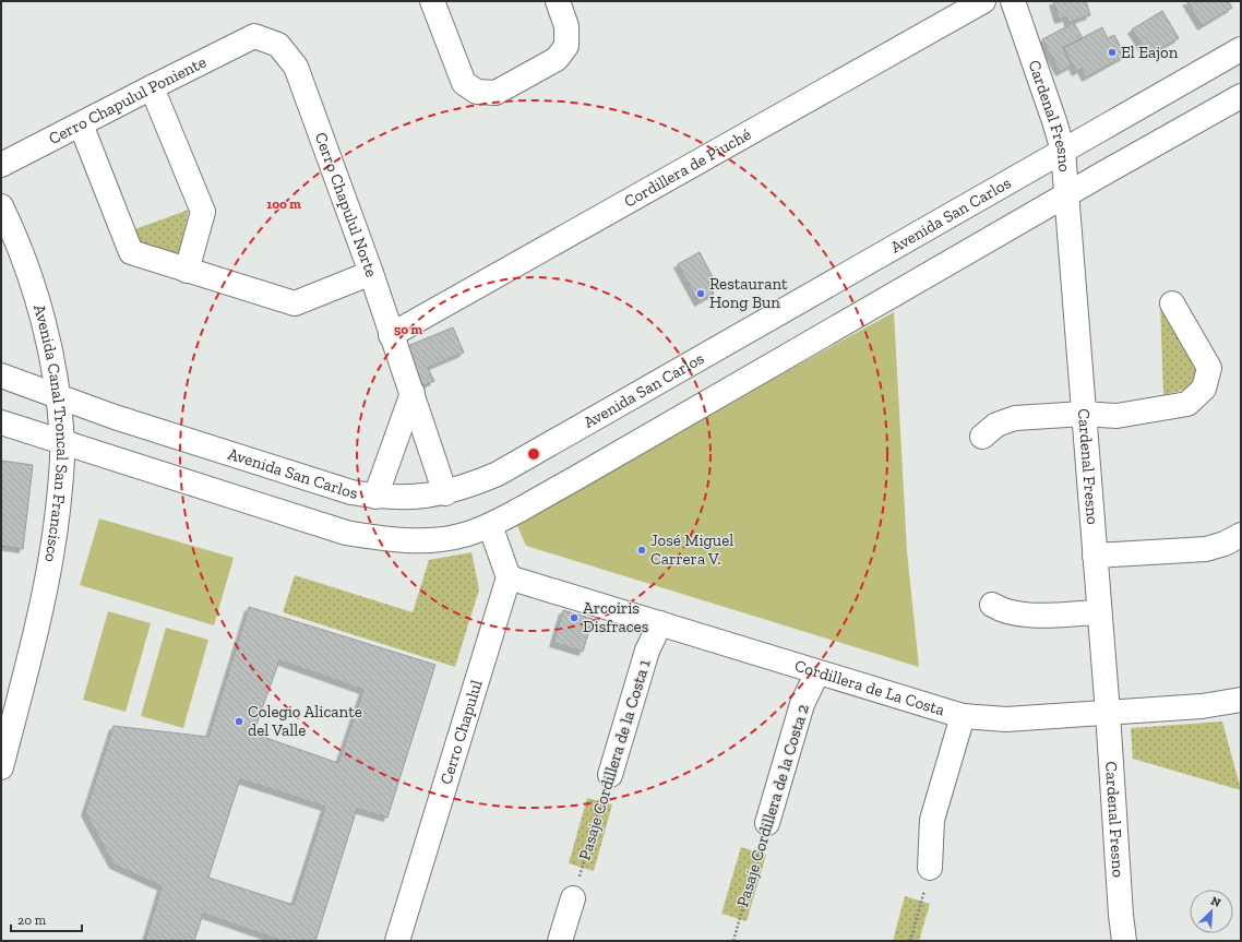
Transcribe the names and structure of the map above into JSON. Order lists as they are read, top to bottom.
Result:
{
  "streets": {
    "street": [
      "Cerro Chapulul Poniente",
      "Cardenal Fresno",
      "Cordillera de Piuché",
      "Cerro Chapulul Norte",
      "Avenida San Carlos",
      "Avenida Canal Troncal San Francisco",
      "Cordillera de La Costa",
      "Cerro Chapulul",
      "Pasaje Cordillera de la Costa 1",
      "Pasaje Cordillera de la Costa 2"
    ]
  },
  "crossings": [
    ["Cerro Chapulul Poniente", "Cerro Chapulul Norte"],
    ["Cardenal Fresno", "Avenida San Carlos"],
    ["Cardenal Fresno", "Cordillera de La Costa"],
    ["Cordillera de Piuché", "Cerro Chapulul Norte"],
    ["Cerro Chapulul Norte", "Avenida San Carlos"],
    ["Avenida San Carlos", "Avenida Canal Troncal San Francisco"],
    ["Cordillera de La Costa", "Cerro Chapulul"],
    ["Cordillera de La Costa", "Pasaje Cordillera de la Costa 1"],
    ["Cordillera de La Costa", "Pasaje Cordillera de la Costa 2"]
  ],
  "places": [
    "El Eajon",
    "Restaurant Hong Bun",
    "José Miguel Carrera V.",
    "Arcoiris Disfraces",
    "Colegio Alicante del Valle"
  ],
  "scale_bar": "20 m",
  "north": "top right",
  "rings": ["100 m", "50 m"]
}
